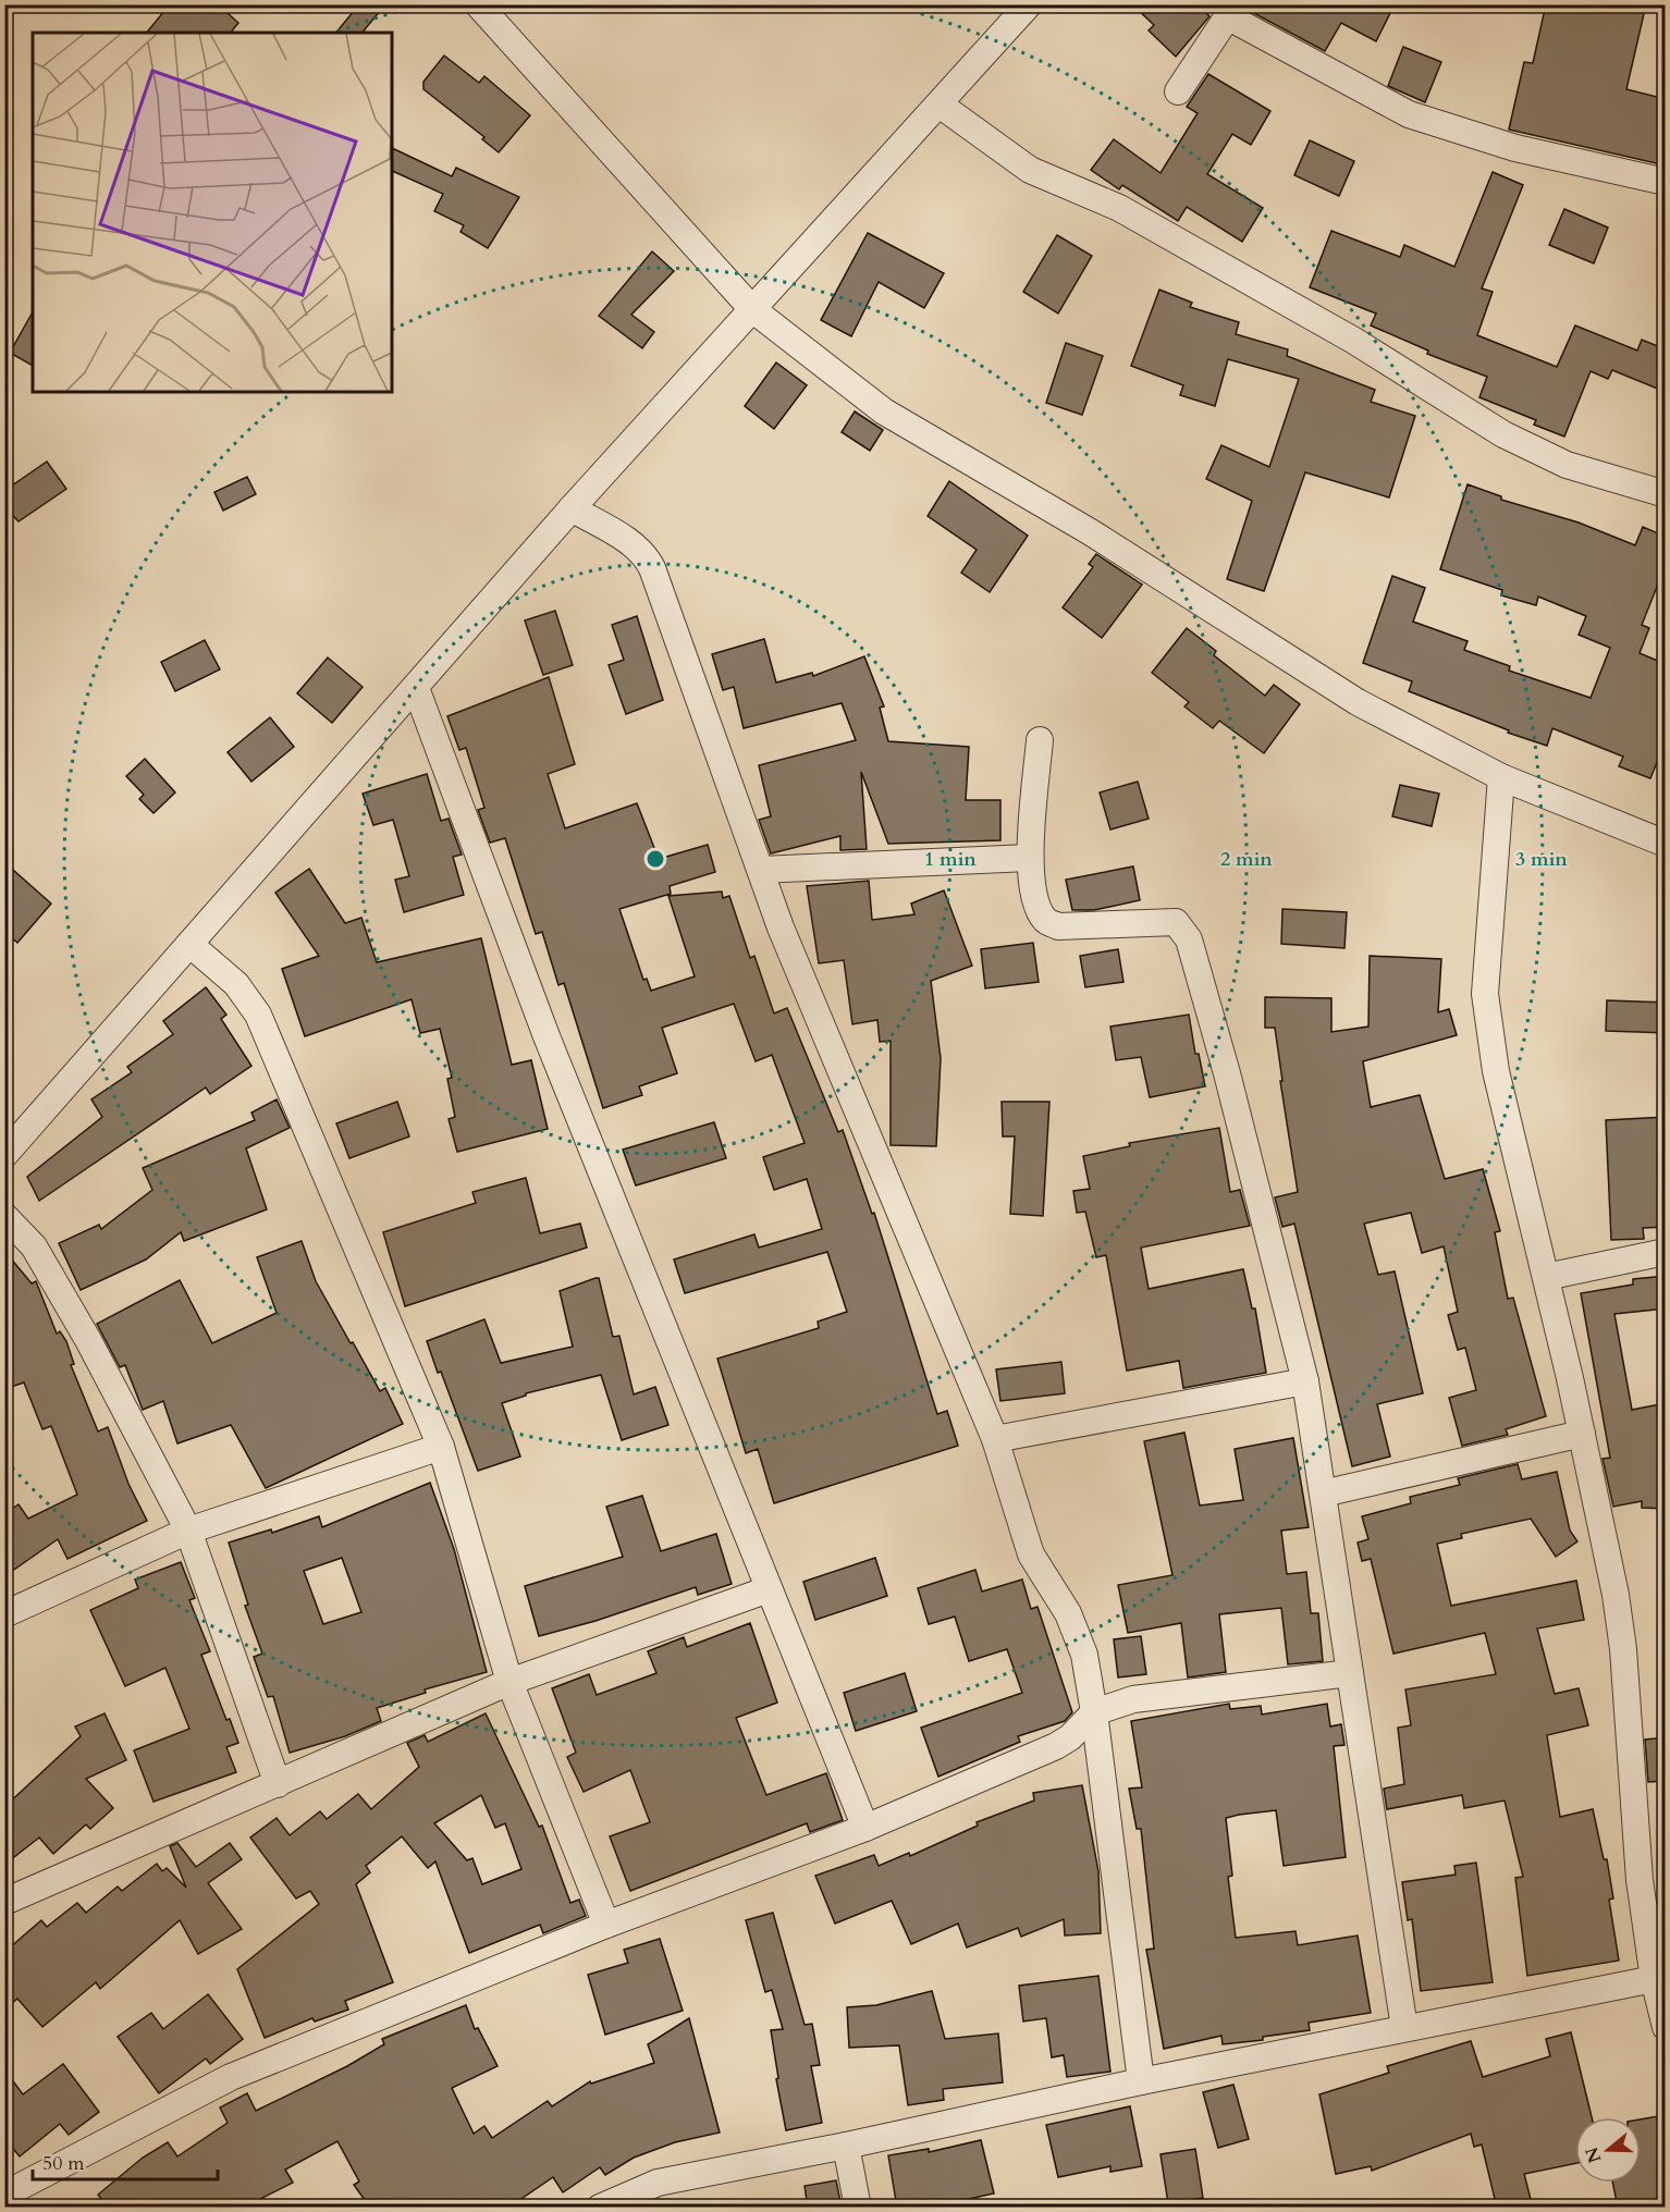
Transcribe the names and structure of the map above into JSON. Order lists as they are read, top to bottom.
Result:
{
  "scale_bar": "50 m",
  "north": "left",
  "rings": ["1 min", "2 min", "3 min"]
}
